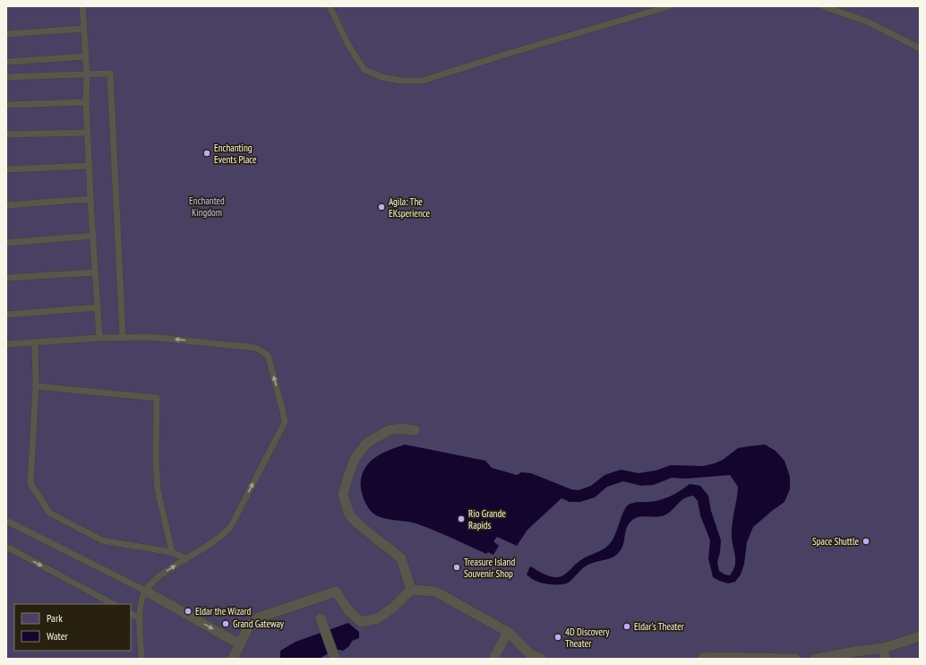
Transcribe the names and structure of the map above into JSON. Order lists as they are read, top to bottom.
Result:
{
  "parks": ["Enchanted Kingdom"],
  "places": [
    "Enchanting Events Place",
    "Agila: The EKsperience",
    "Rio Grande Rapids",
    "Space Shuttle",
    "Treasure Island Souvenir Shop",
    "Eldar the Wizard",
    "Grand Gateway",
    "Eldar's Theater",
    "4D Discovery Theater"
  ],
  "legend": ["Park", "Water"]
}
